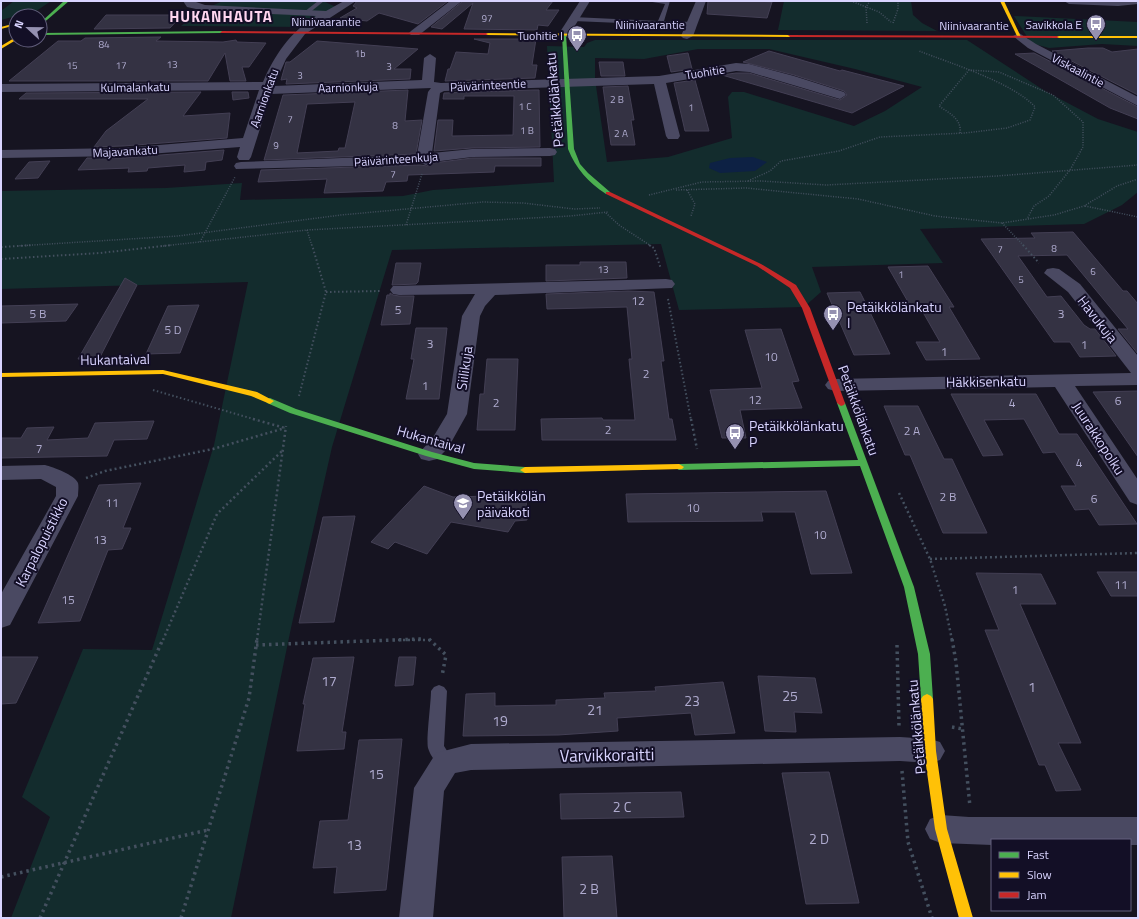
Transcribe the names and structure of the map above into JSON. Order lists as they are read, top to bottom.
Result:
{
  "streets": {
    "street": [
      "Niinivaarantie",
      "Viskaalintie",
      "Tuohitie",
      "Päivärinteentie",
      "Kulmalankatu",
      "Aarnionkuja",
      "Aarnionkatu",
      "Petäikkölänkatu",
      "Majavankatu",
      "Päivärinteenkuja",
      "Havukuja",
      "Hukantaival",
      "Siilikuja",
      "Häkkisenkatu",
      "Juurakkopolku",
      "Karpalopuistikko",
      "Varvikkoraitti"
    ]
  },
  "crossings": [
    ["Niinivaarantie", "Viskaalintie"],
    ["Niinivaarantie", "Aarnionkatu"],
    ["Niinivaarantie", "Petäikkölänkatu"],
    ["Tuohitie", "Päivärinteentie"],
    ["Tuohitie", "Petäikkölänkatu"],
    ["Päivärinteentie", "Aarnionkuja"],
    ["Päivärinteentie", "Petäikkölänkatu"],
    ["Päivärinteentie", "Päivärinteenkuja"],
    ["Kulmalankatu", "Aarnionkuja"],
    ["Kulmalankatu", "Aarnionkatu"],
    ["Aarnionkuja", "Aarnionkatu"],
    ["Aarnionkatu", "Majavankatu"],
    ["Aarnionkatu", "Päivärinteenkuja"],
    ["Petäikkölänkatu", "Hukantaival"],
    ["Petäikkölänkatu", "Häkkisenkatu"],
    ["Petäikkölänkatu", "Varvikkoraitti"],
    ["Hukantaival", "Siilikuja"],
    ["Häkkisenkatu", "Juurakkopolku"]
  ],
  "districts": ["HUKANHAUTA"],
  "places": {
    "bus stop": [
      "Savikkola E",
      "Tuohitie I",
      "Petäikkölänkatu I",
      "Petäikkölänkatu P"
    ],
    "school or university": ["Petäikkölän päiväkoti"]
  },
  "house_numbers": [
    "97",
    "84",
    "1b",
    "13",
    "15",
    "17",
    "3",
    "3",
    "2 B",
    "1 C",
    "1",
    "7",
    "8",
    "1 B",
    "2 A",
    "9",
    "7",
    "8",
    "7",
    "13",
    "6",
    "1",
    "5",
    "12",
    "5",
    "5 B",
    "3",
    "5 D",
    "3",
    "1",
    "1",
    "10",
    "2",
    "1",
    "12",
    "6",
    "2",
    "4",
    "2",
    "2 A",
    "7",
    "4",
    "2 B",
    "6",
    "11",
    "10",
    "10",
    "13",
    "11",
    "1",
    "15",
    "17",
    "1",
    "25",
    "23",
    "21",
    "19",
    "15",
    "2 C",
    "2 D",
    "13",
    "2 B"
  ],
  "legend": ["Fast", "Slow", "Jam"],
  "north": "left"
}
